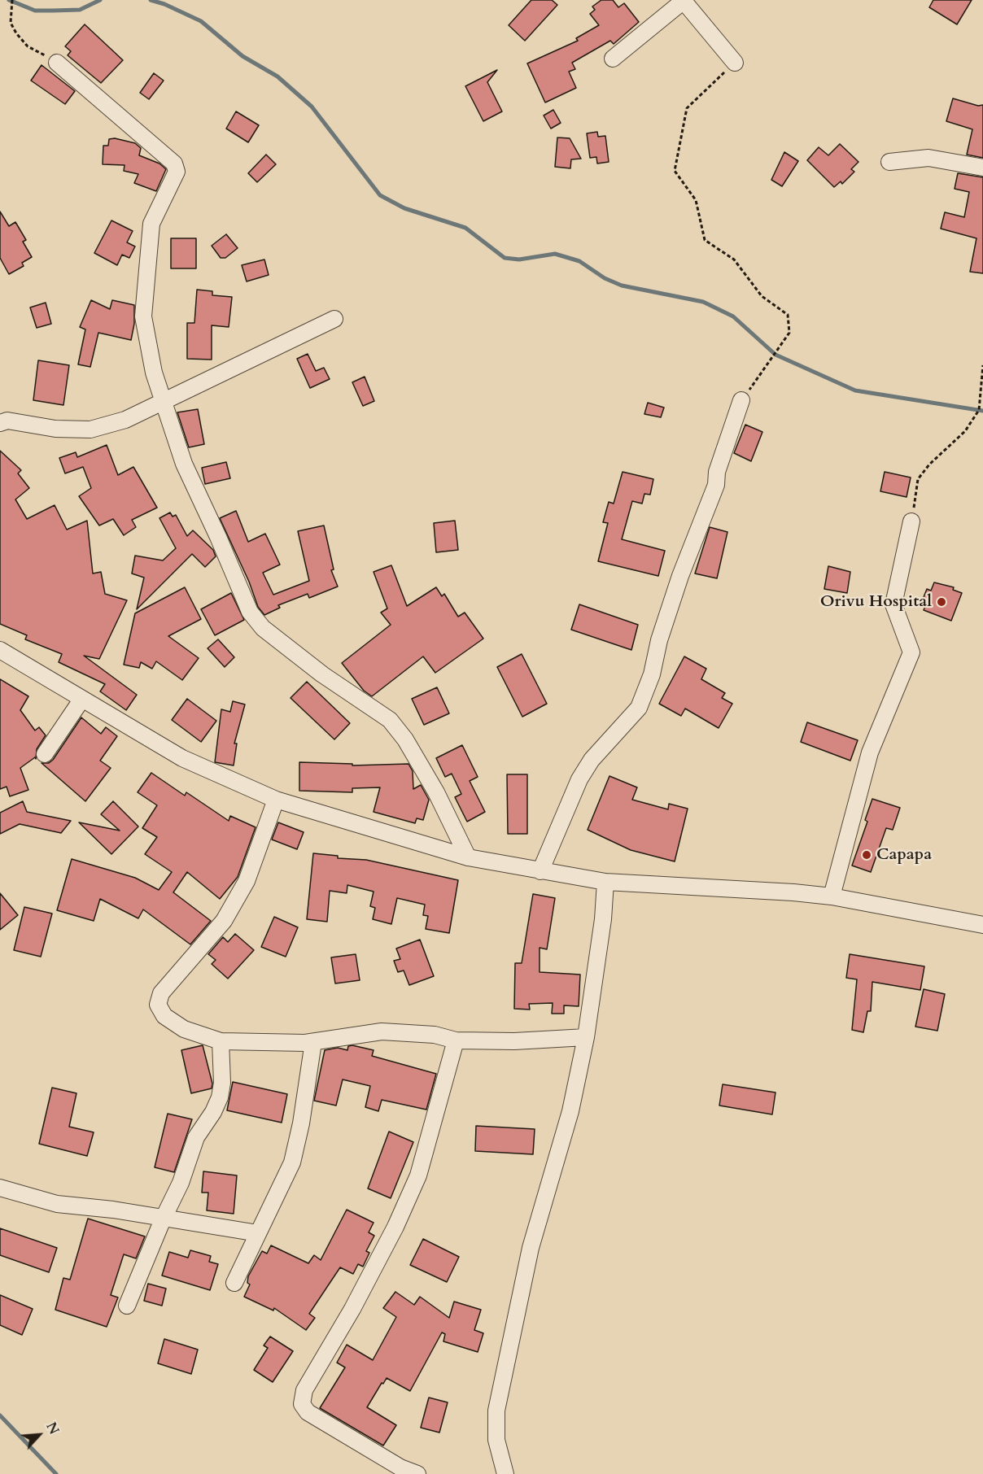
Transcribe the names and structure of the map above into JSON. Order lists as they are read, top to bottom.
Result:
{
  "places": ["Orivu Hospital", "Capapa"],
  "north": "top right"
}
